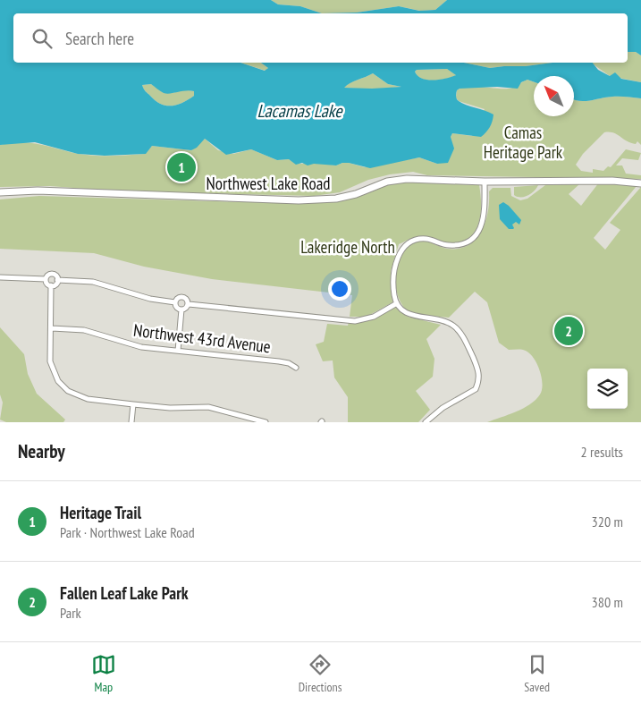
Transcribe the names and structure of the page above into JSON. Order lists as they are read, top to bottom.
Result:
{
  "streets": {
    "main road": ["Northwest Lake Road"],
    "street": ["Northwest 43rd Avenue"]
  },
  "water": ["Lacamas Lake"],
  "parks": ["Camas Heritage Park", "Lakeridge North"],
  "north": "top left",
  "page": {
    "search": "Search here",
    "pins": ["1", "2"],
    "heading": ["Nearby", "2 results"],
    "list": [
      {
        "mark": "1",
        "name": "Heritage Trail",
        "note": "Park · Northwest Lake Road",
        "value": "320 m"
      },
      {
        "mark": "2",
        "name": "Fallen Leaf Lake Park",
        "note": "Park",
        "value": "380 m"
      }
    ],
    "nav": ["Map", "Directions", "Saved"]
  }
}
